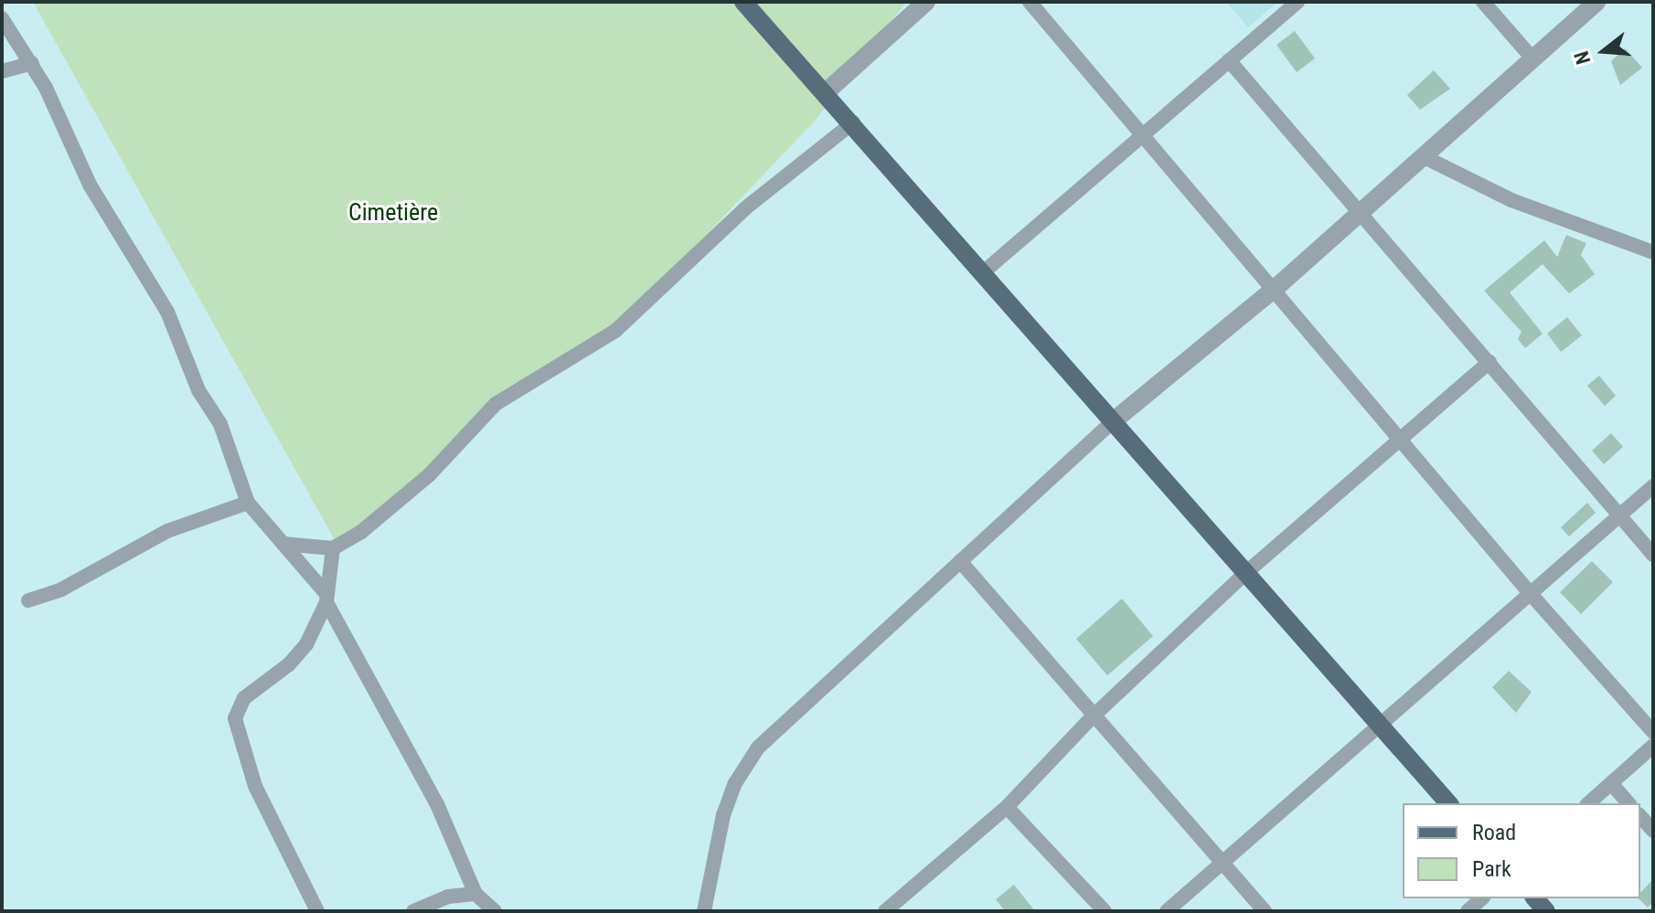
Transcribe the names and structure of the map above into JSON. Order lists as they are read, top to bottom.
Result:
{
  "parks": ["Cimetière"],
  "legend": ["Road", "Park"],
  "north": "left"
}
